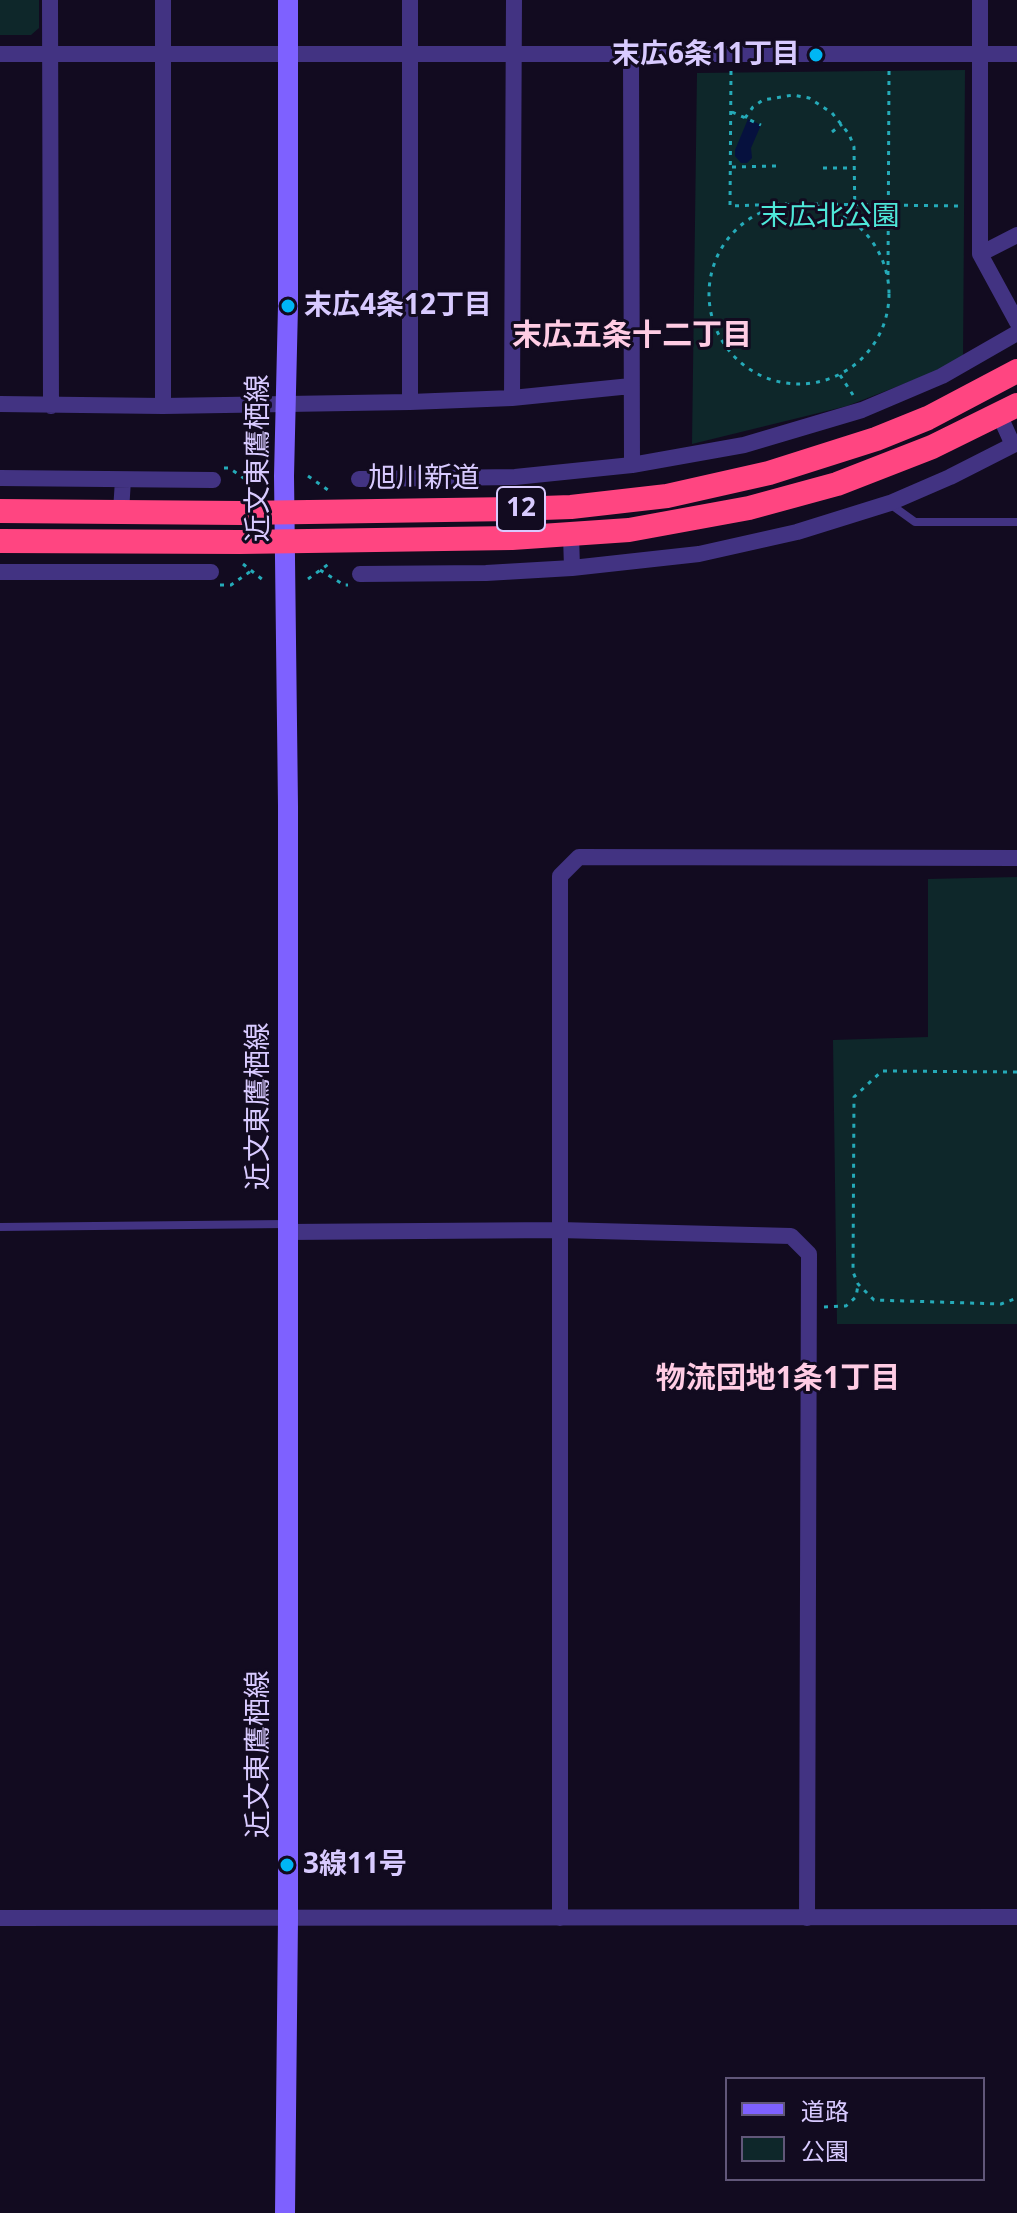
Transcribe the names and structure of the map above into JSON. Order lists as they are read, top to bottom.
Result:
{
  "streets": {
    "highway": ["旭川新道", "12"],
    "street": ["近文東鷹栖線"]
  },
  "crossings": [
    ["近文東鷹栖線", "旭川新道"],
    ["近文東鷹栖線", "12"]
  ],
  "districts": ["末広五条十二丁目", "物流団地1条1丁目"],
  "parks": ["末広北公園"],
  "places": ["末広6条11丁目", "末広4条12丁目", "3線11号"],
  "legend": ["道路", "公園"]
}
